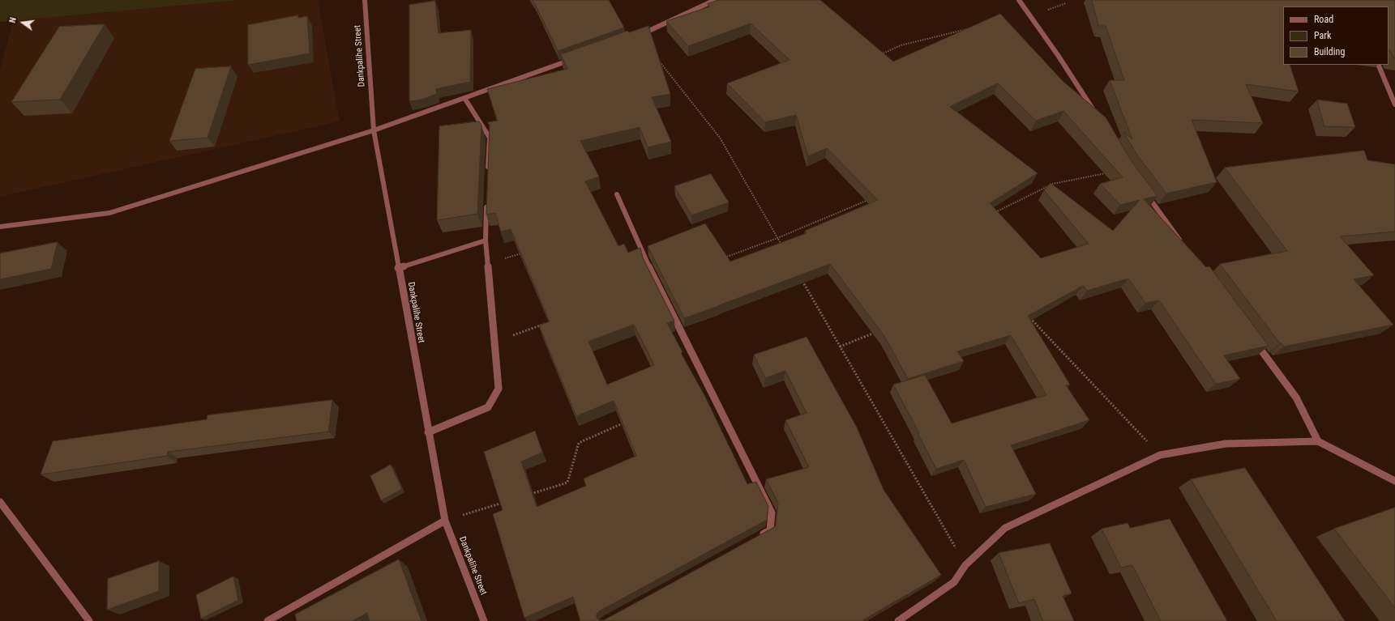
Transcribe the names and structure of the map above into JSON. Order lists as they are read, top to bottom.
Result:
{
  "streets": {
    "street": ["Dankpalihe Street"]
  },
  "legend": ["Road", "Park", "Building"],
  "north": "left"
}
